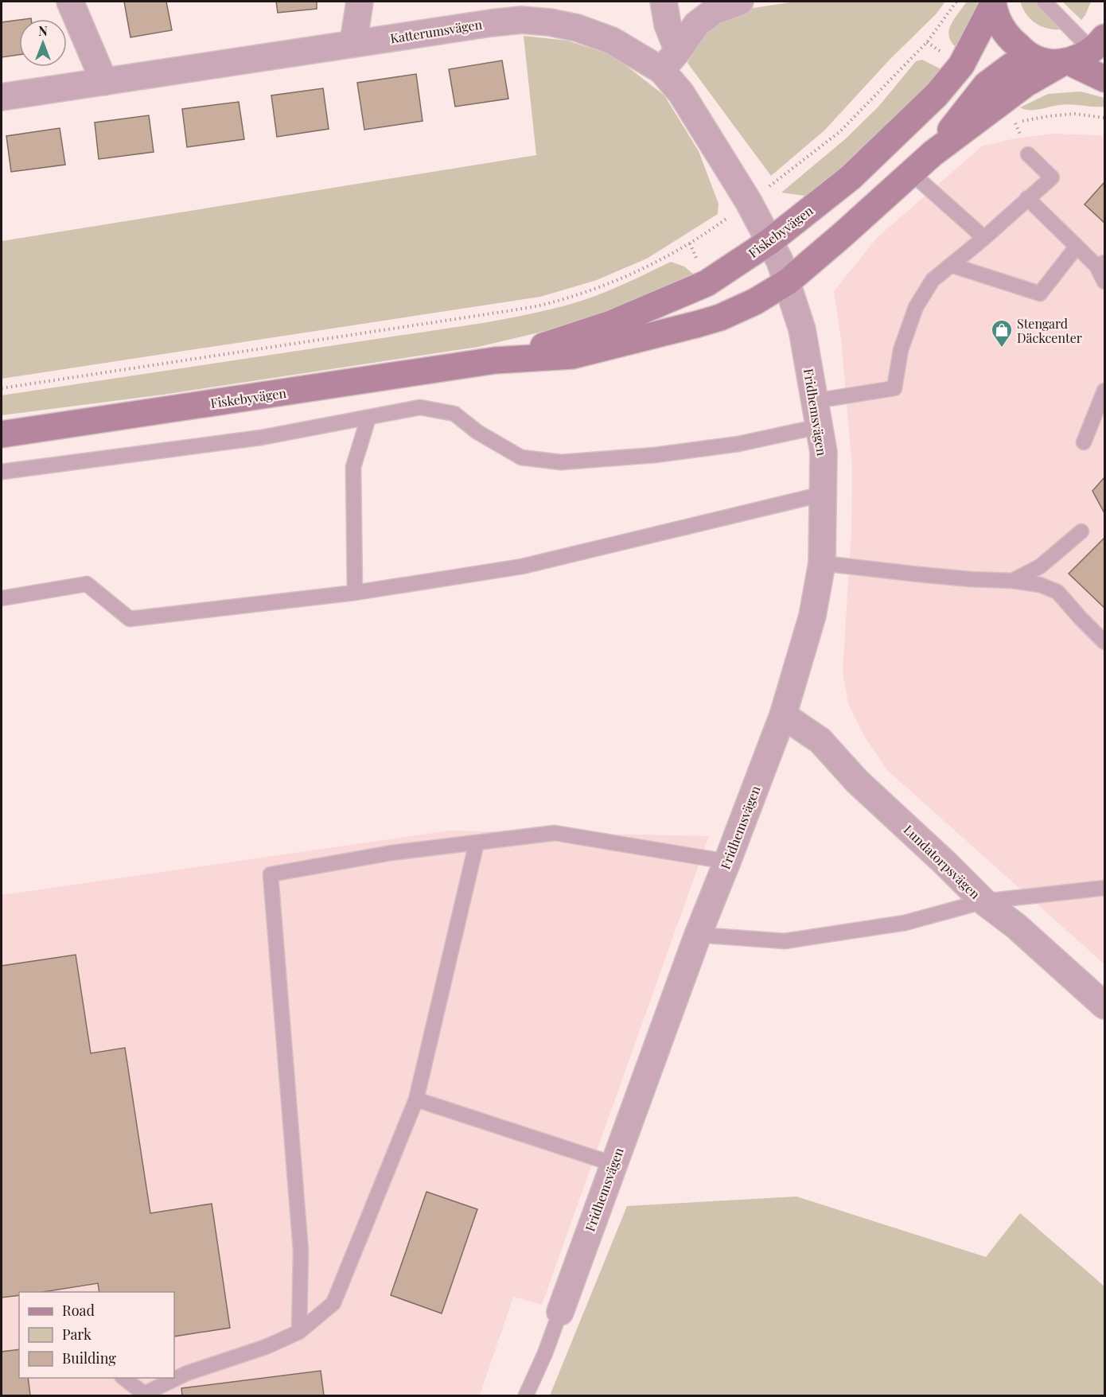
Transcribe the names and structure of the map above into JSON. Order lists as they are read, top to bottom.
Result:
{
  "streets": {
    "street": [
      "Katterumsvägen",
      "Fiskebyvägen",
      "Fridhemsvägen",
      "Lundatorpsvägen"
    ]
  },
  "crossings": [
    ["Katterumsvägen", "Fiskebyvägen"],
    ["Katterumsvägen", "Fridhemsvägen"],
    ["Fiskebyvägen", "Fridhemsvägen"],
    ["Fridhemsvägen", "Lundatorpsvägen"]
  ],
  "places": {
    "shop": ["Stengard Däckcenter"]
  },
  "legend": ["Road", "Park", "Building"],
  "north": "top"
}
